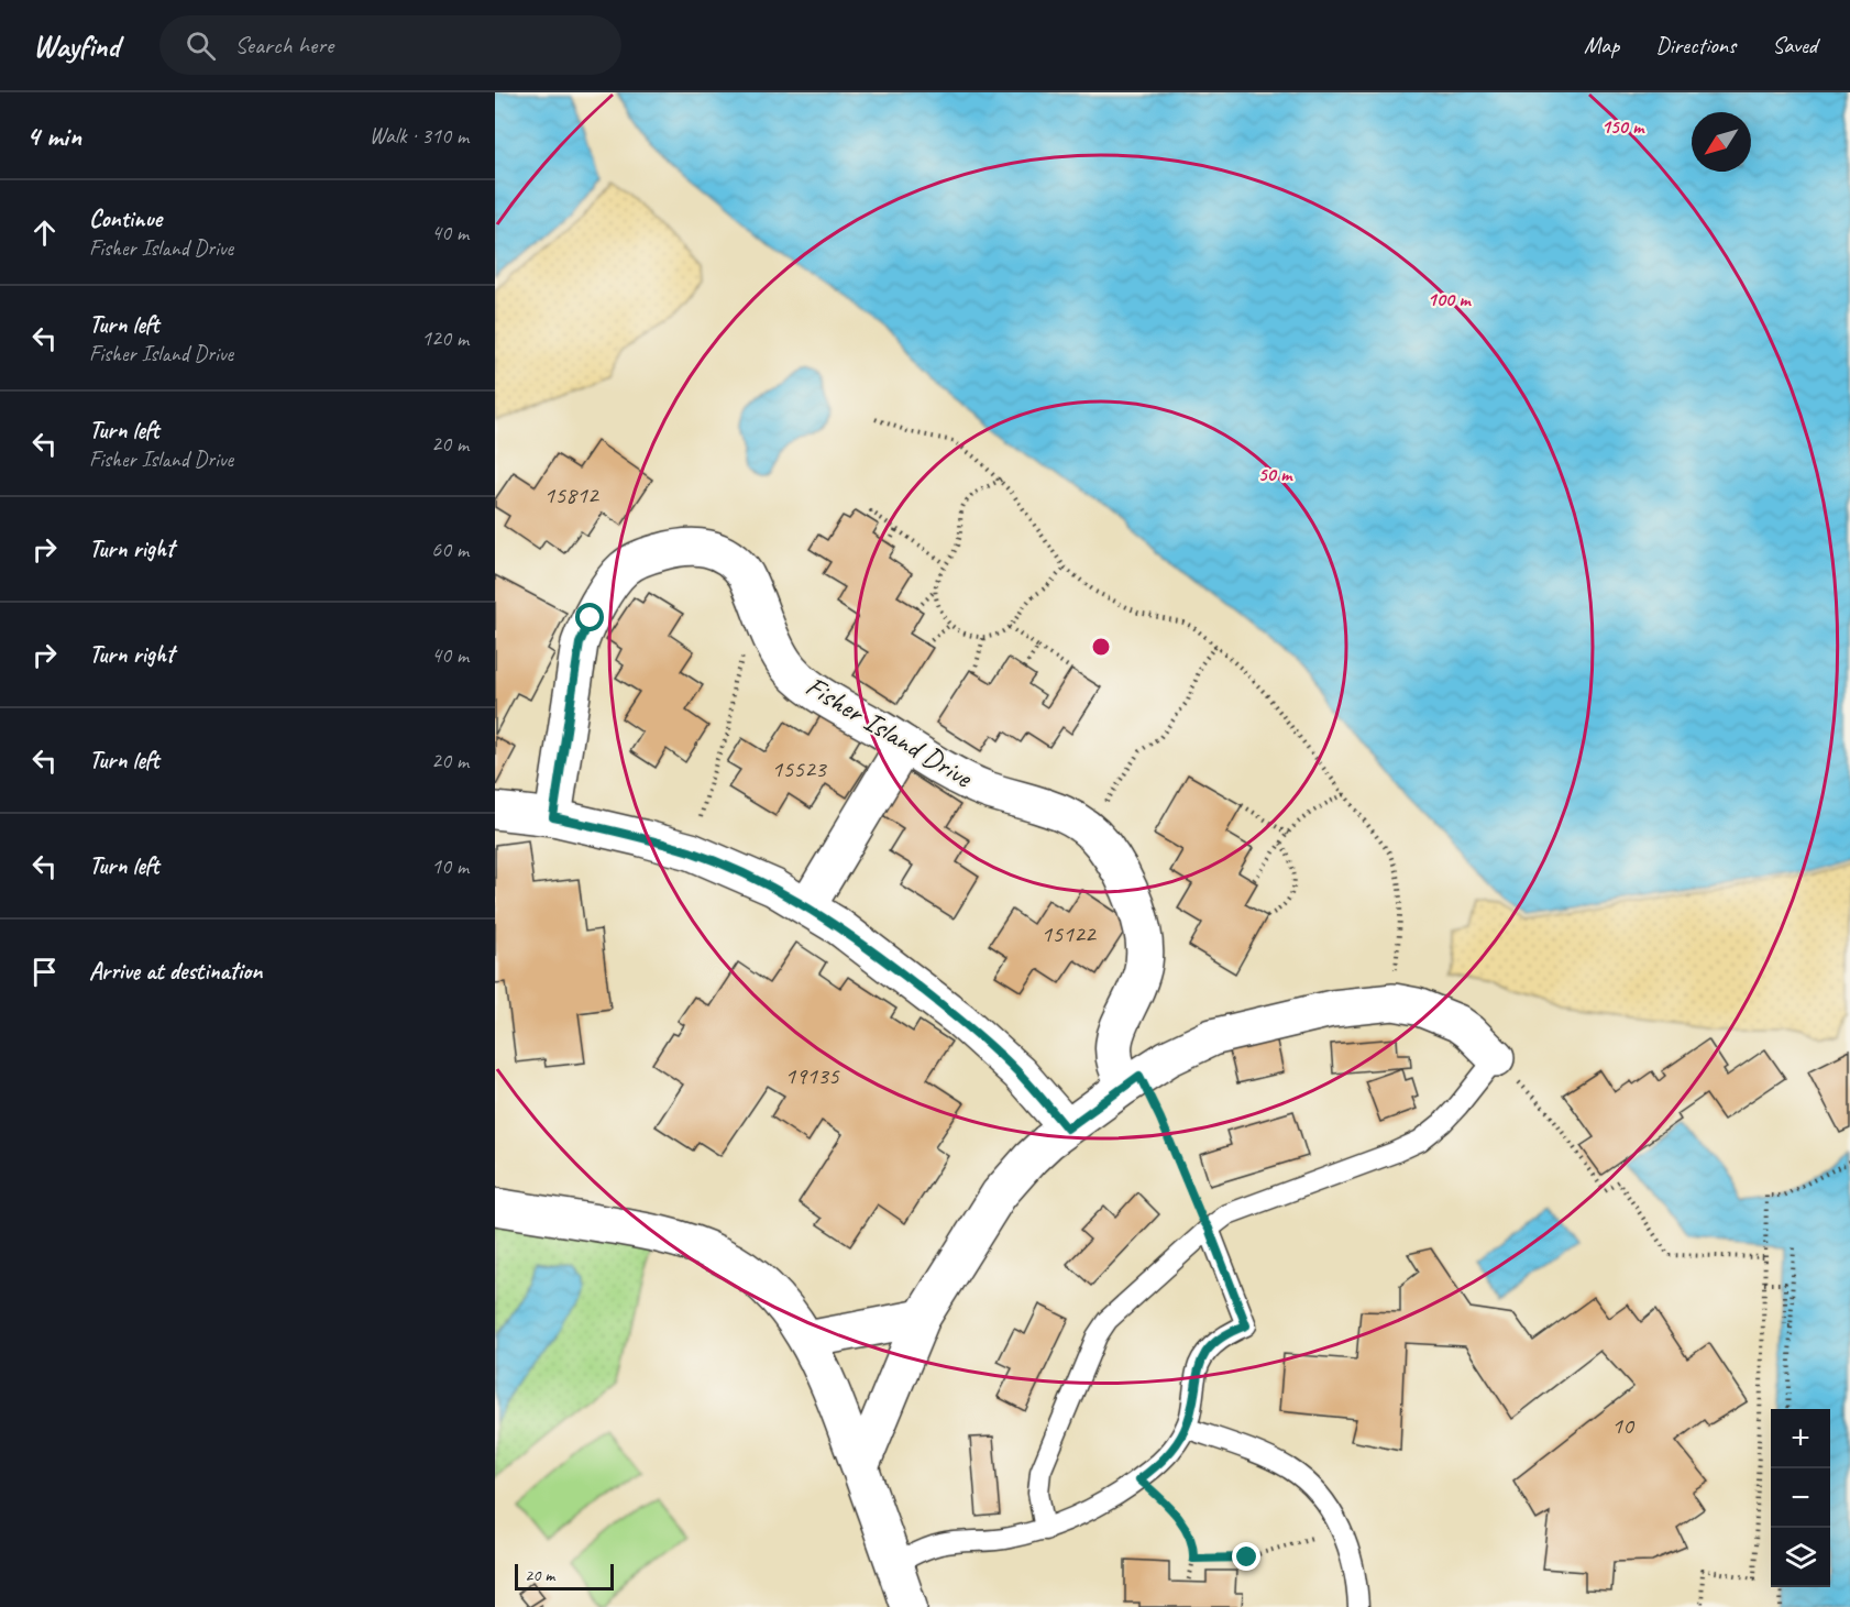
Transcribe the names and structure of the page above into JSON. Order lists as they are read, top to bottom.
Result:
{
  "streets": {
    "street": ["Fisher Island Drive"]
  },
  "house_numbers": [
    "15812",
    "15523",
    "15122",
    "19135",
    "10"
  ],
  "scale_bar": "20 m",
  "north": "bottom left",
  "page": {
    "header": "Wayfind",
    "search": "Search here",
    "nav": ["Map", "Directions", "Saved"],
    "heading": ["4 min", "Walk · 310 m"],
    "list": [
      ["Continue", "Fisher Island Drive", "40 m"],
      ["Turn left", "Fisher Island Drive", "120 m"],
      ["Turn left", "Fisher Island Drive", "20 m"],
      ["Turn right", "60 m"],
      ["Turn right", "40 m"],
      ["Turn left", "20 m"],
      ["Turn left", "10 m"],
      "Arrive at destination"
    ],
    "map_buttons": ["+", "−"],
    "scale": "20 m"
  },
  "rings": ["150 m", "100 m", "50 m"]
}
